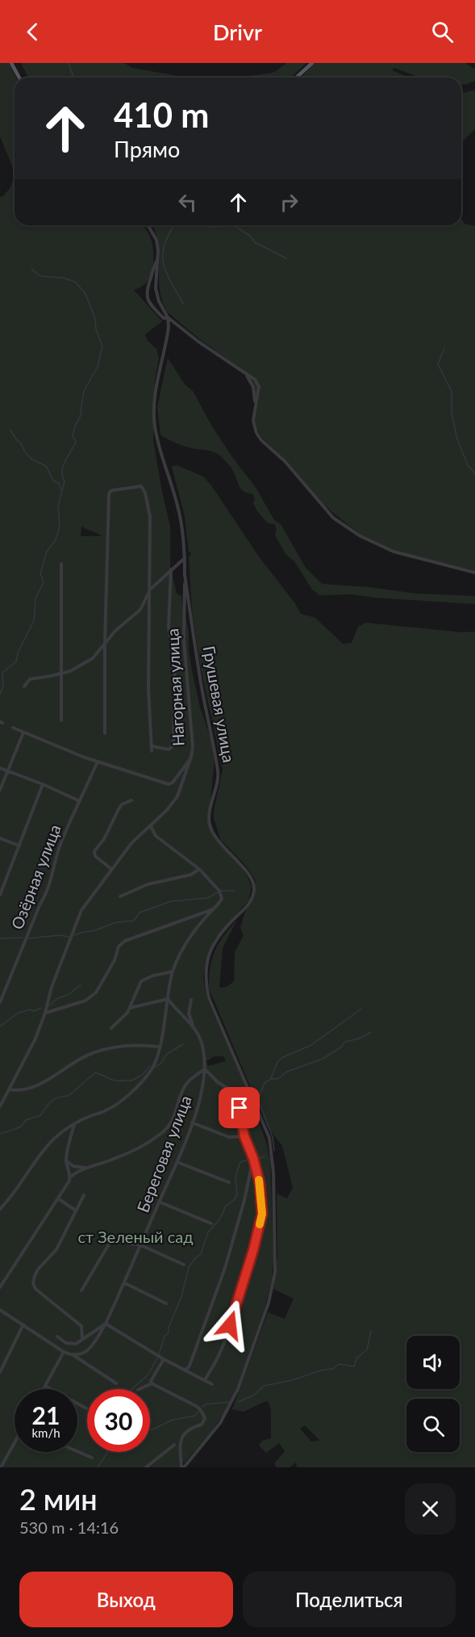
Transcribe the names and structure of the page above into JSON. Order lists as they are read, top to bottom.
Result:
{
  "streets": {
    "street": [
      "Нагорная улица",
      "Грушевая улица",
      "Озёрная улица",
      "Береговая улица"
    ]
  },
  "crossings": [
    ["Нагорная улица", "Грушевая улица"]
  ],
  "parks": ["ст Зеленый сад"],
  "page": {
    "header": "Drivr",
    "turn": ["410 m", "Прямо"],
    "speed": "21 km/h",
    "limit": "30",
    "heading": ["2 мин", "530 m · 14:16"],
    "buttons": ["Выход", "Поделиться"]
  }
}
